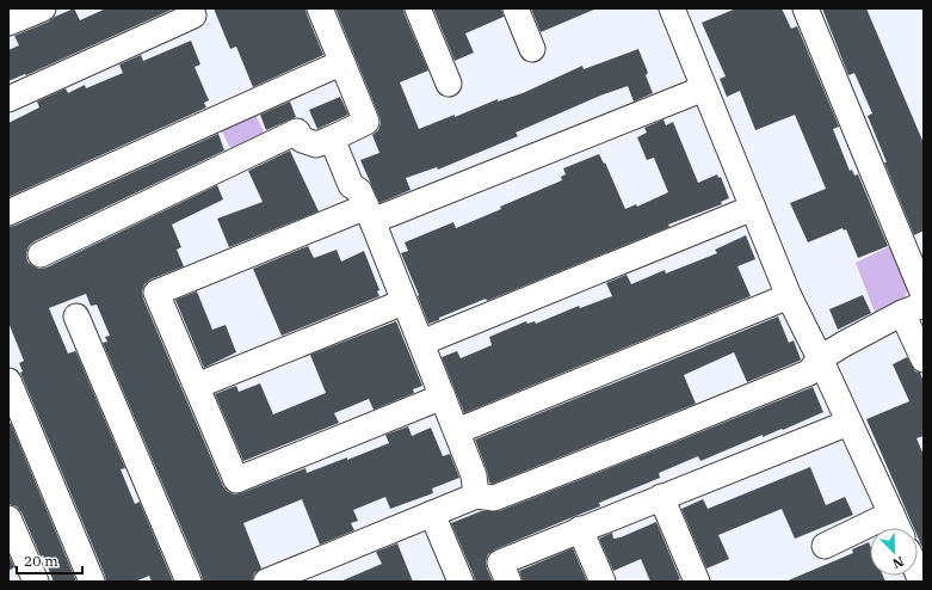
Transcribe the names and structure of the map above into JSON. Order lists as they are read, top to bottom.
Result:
{
  "scale_bar": "20 m",
  "north": "bottom right"
}
